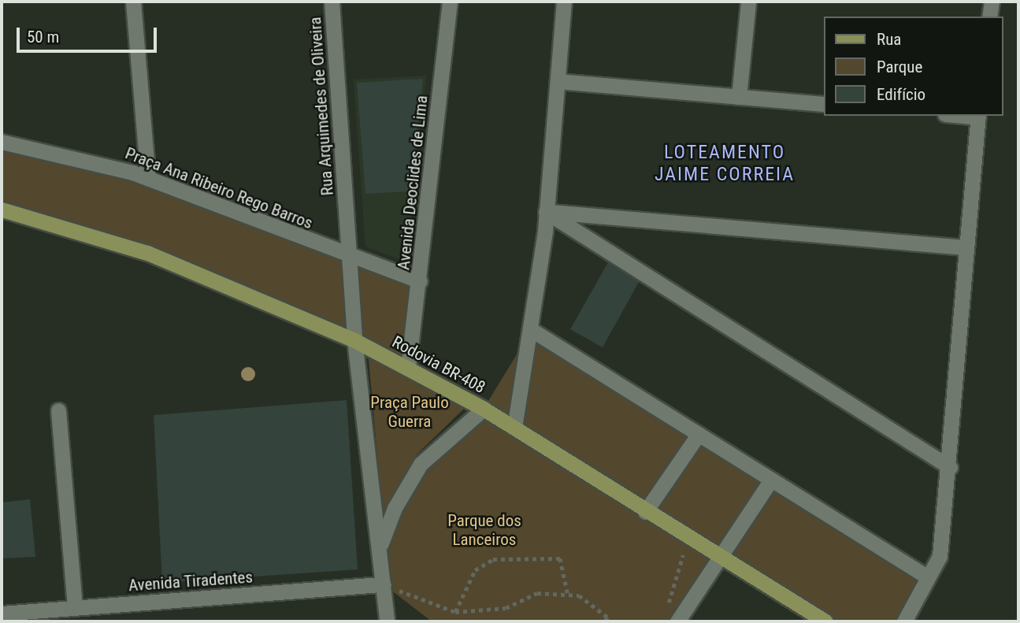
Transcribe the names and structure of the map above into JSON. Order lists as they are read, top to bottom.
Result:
{
  "streets": {
    "main road": ["Rodovia BR-408"],
    "street": [
      "Rua Arquimedes de Oliveira",
      "Avenida Deoclides de Lima",
      "Praça Ana Ribeiro Rego Barros",
      "Avenida Tiradentes"
    ]
  },
  "crossings": [
    ["Rua Arquimedes de Oliveira", "Praça Ana Ribeiro Rego Barros"],
    ["Rua Arquimedes de Oliveira", "Rodovia BR-408"],
    ["Rua Arquimedes de Oliveira", "Avenida Tiradentes"],
    ["Avenida Deoclides de Lima", "Praça Ana Ribeiro Rego Barros"],
    ["Avenida Deoclides de Lima", "Rodovia BR-408"]
  ],
  "districts": ["LOTEAMENTO JAIME CORREIA"],
  "parks": ["Praça Paulo Guerra", "Parque dos Lanceiros"],
  "legend": ["Rua", "Parque", "Edifício"],
  "scale_bar": "50 m"
}
